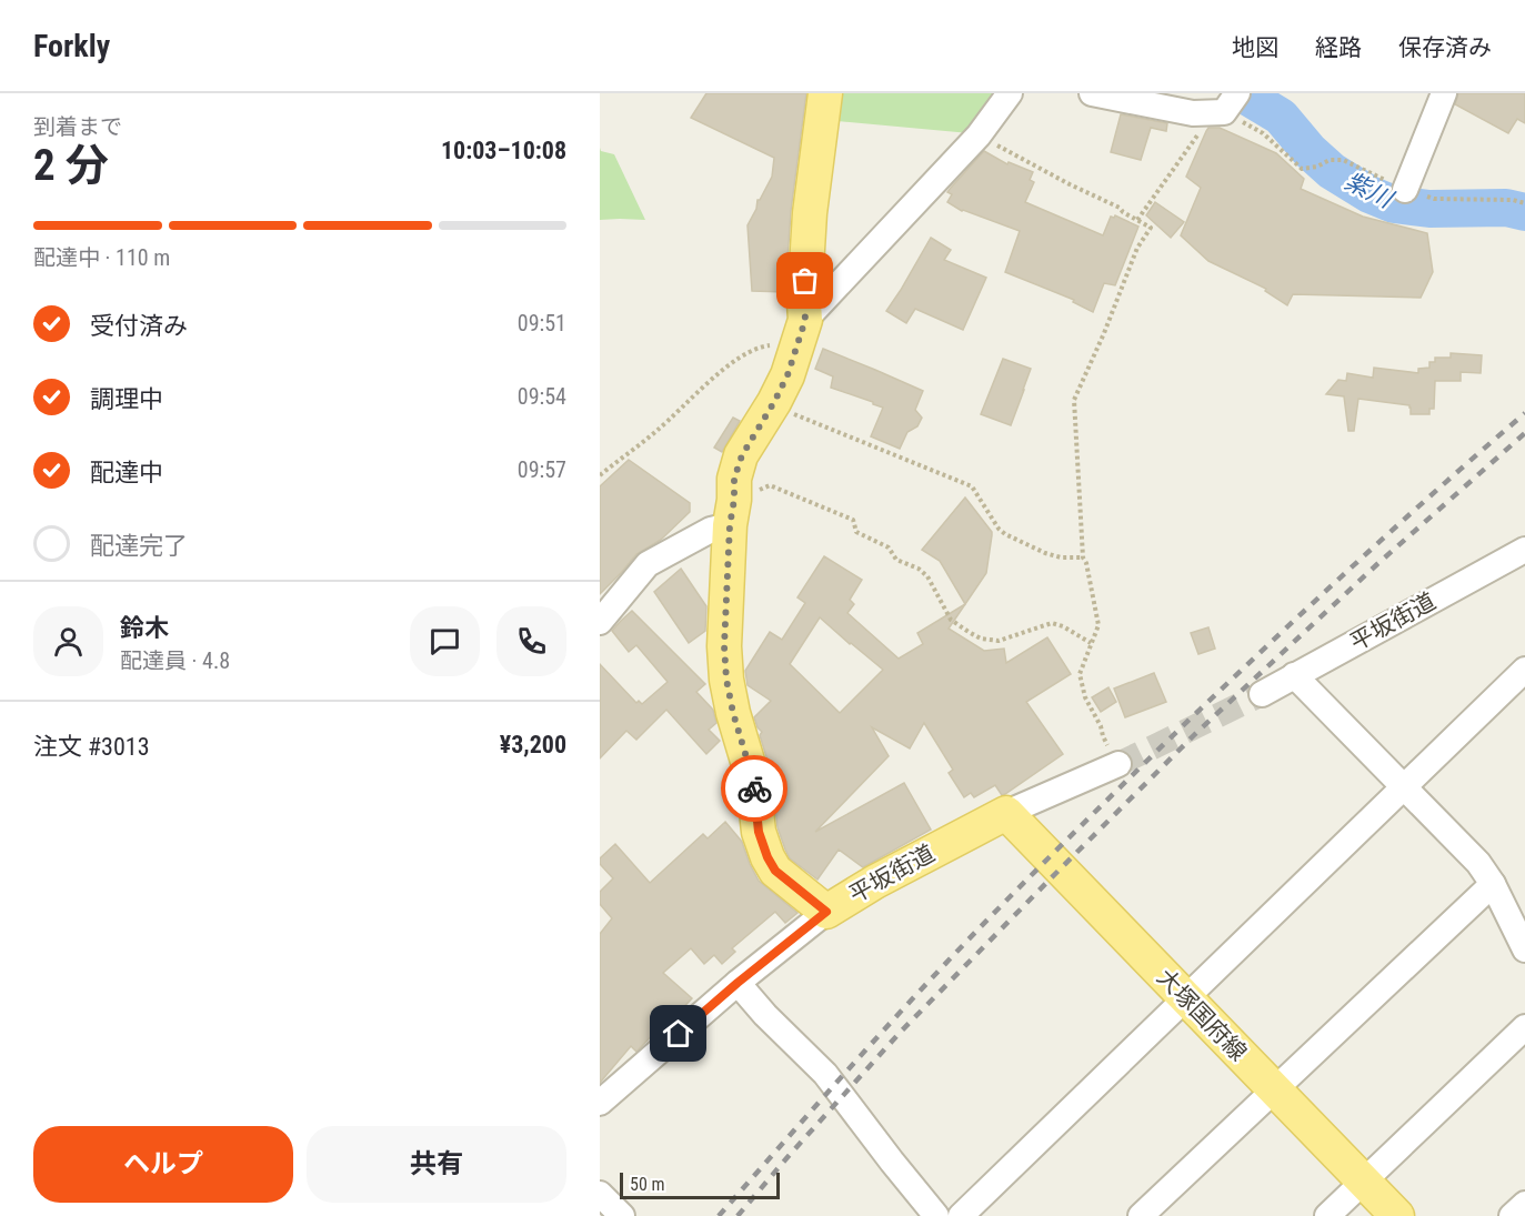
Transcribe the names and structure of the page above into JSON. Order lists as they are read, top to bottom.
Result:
{
  "streets": {
    "main road": ["平坂街道", "大塚国府線"]
  },
  "crossings": [
    ["平坂街道", "大塚国府線"]
  ],
  "water": ["紫川"],
  "scale_bar": "50 m",
  "page": {
    "header": "Forkly",
    "nav": ["地図", "経路", "保存済み"],
    "heading": ["2 分", "到着まで", "10:03–10:08"],
    "panel": [
      "鈴木",
      "配達員 · 4.8",
      "注文 #3013",
      "¥3,200"
    ],
    "bar": "配達中 · 110 m",
    "list": [
      ["受付済み", "09:51"],
      ["調理中", "09:54"],
      ["配達中", "09:57"],
      "配達完了"
    ],
    "buttons": ["ヘルプ", "共有"],
    "scale": "50 m"
  }
}
